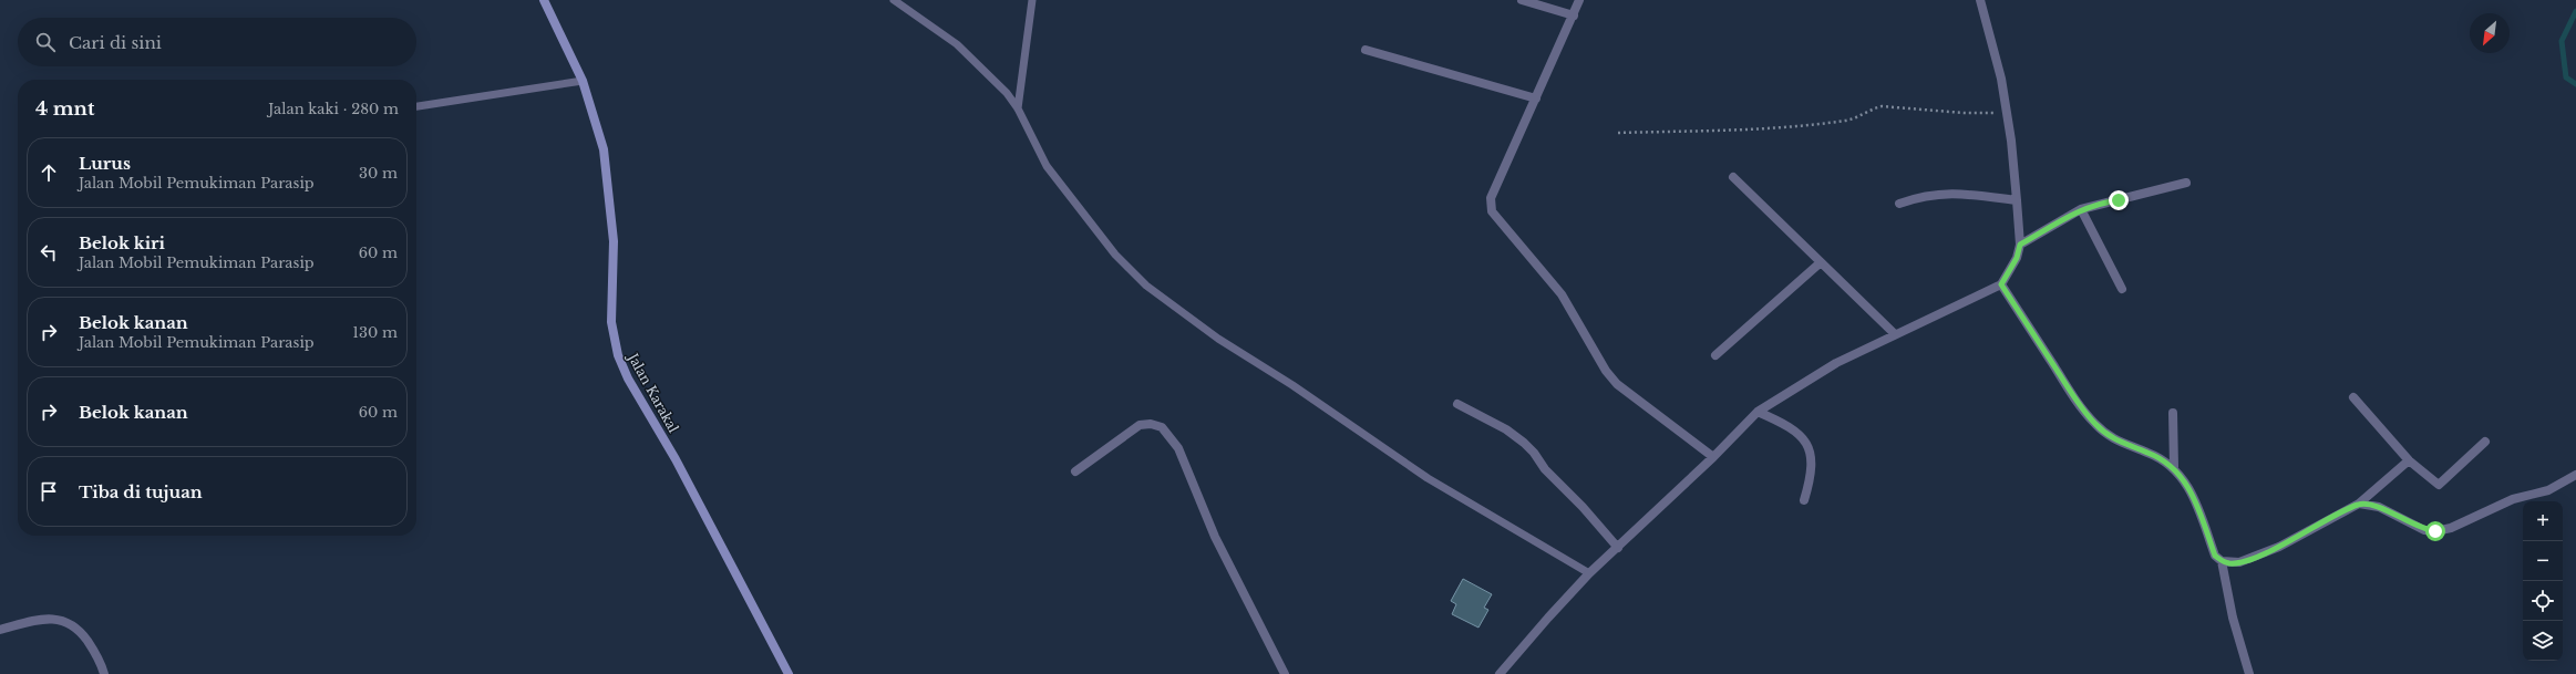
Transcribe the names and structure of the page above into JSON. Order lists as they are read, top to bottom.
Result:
{
  "streets": {
    "main road": ["Jalan Karakal"]
  },
  "north": "bottom left",
  "page": {
    "search": "Cari di sini",
    "heading": ["4 mnt", "Jalan kaki · 280 m"],
    "list": [
      ["Lurus", "Jalan Mobil Pemukiman Parasip", "30 m"],
      ["Belok kiri", "Jalan Mobil Pemukiman Parasip", "60 m"],
      ["Belok kanan", "Jalan Mobil Pemukiman Parasip", "130 m"],
      ["Belok kanan", "60 m"],
      "Tiba di tujuan"
    ],
    "map_buttons": ["+", "−"]
  }
}
